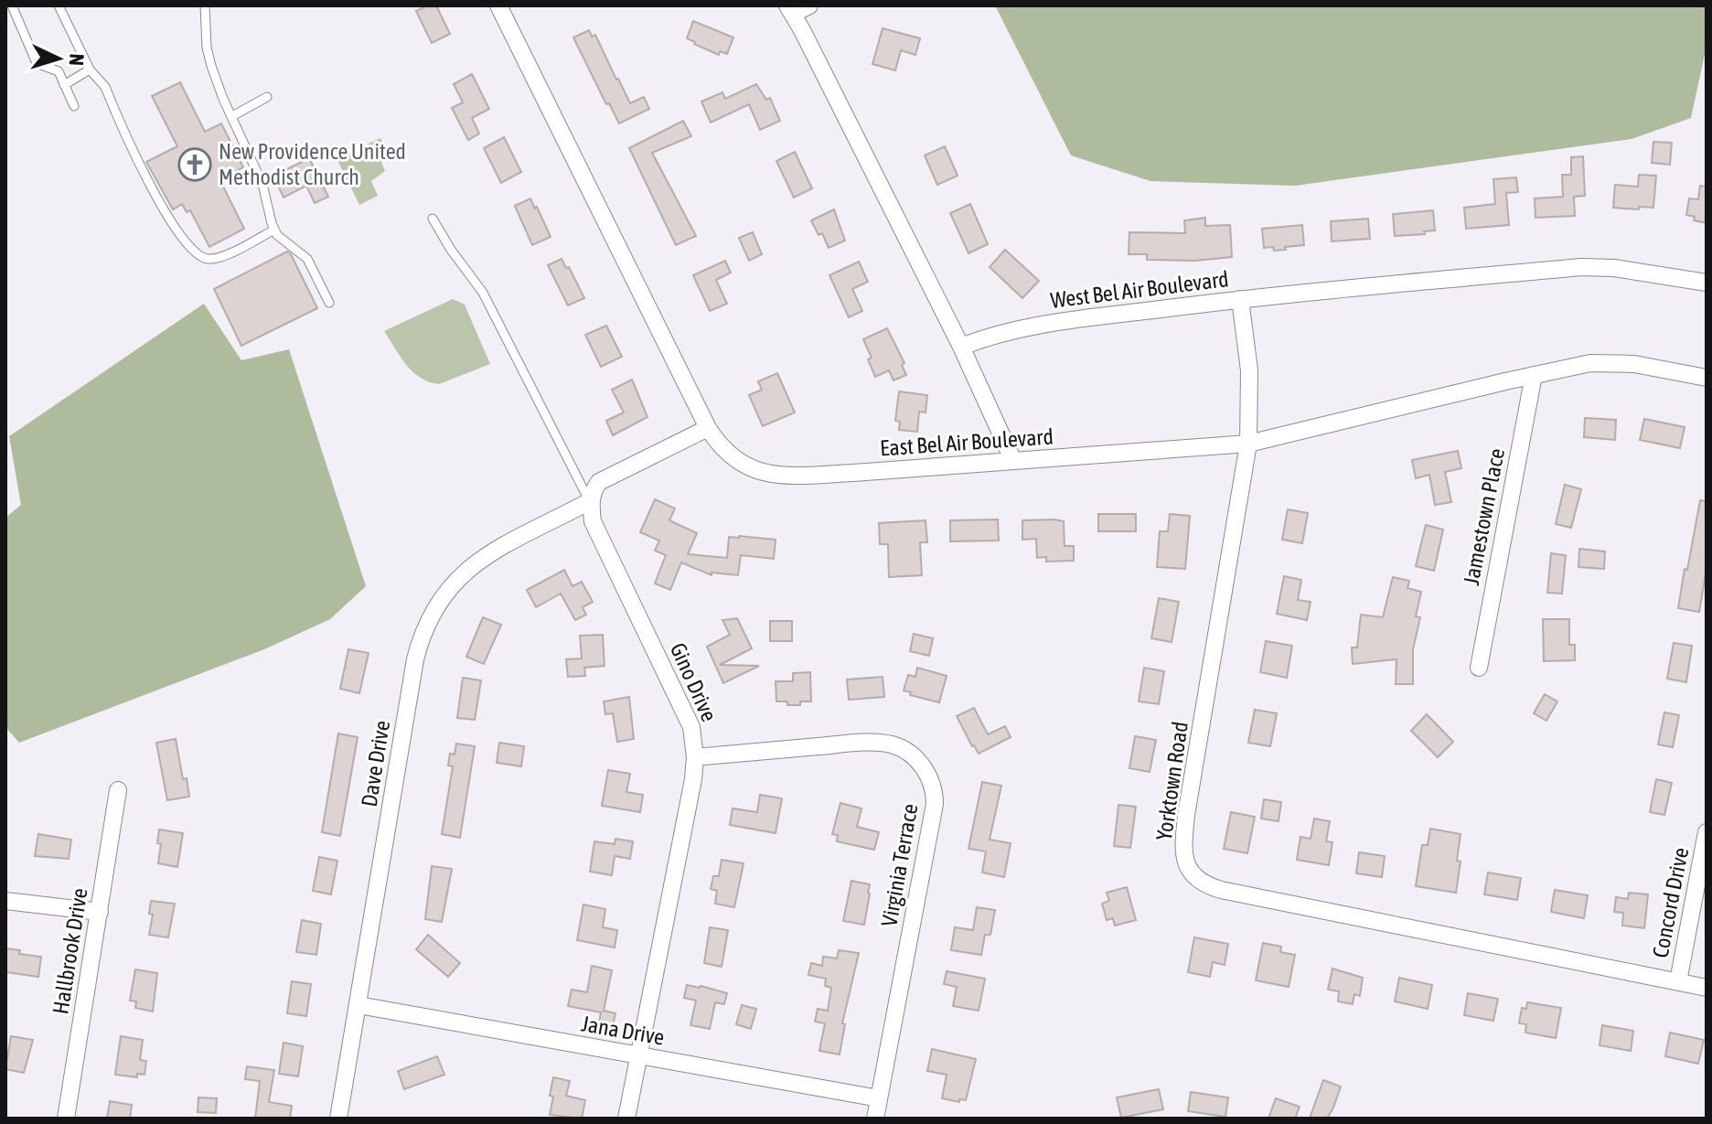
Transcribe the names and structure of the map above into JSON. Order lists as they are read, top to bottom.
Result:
{
  "streets": {
    "street": [
      "West Bel Air Boulevard",
      "East Bel Air Boulevard",
      "Jamestown Place",
      "Gino Drive",
      "Dave Drive",
      "Yorktown Road",
      "Virginia Terrace",
      "Concord Drive",
      "Hallbrook Drive",
      "Jana Drive"
    ]
  },
  "crossings": [
    ["West Bel Air Boulevard", "Yorktown Road"],
    ["East Bel Air Boulevard", "Jamestown Place"],
    ["East Bel Air Boulevard", "Yorktown Road"],
    ["Gino Drive", "Dave Drive"],
    ["Gino Drive", "Virginia Terrace"],
    ["Gino Drive", "Jana Drive"],
    ["Dave Drive", "Jana Drive"],
    ["Yorktown Road", "Concord Drive"],
    ["Virginia Terrace", "Jana Drive"]
  ],
  "places": {
    "church": ["New Providence United Methodist Church"]
  },
  "north": "right"
}
